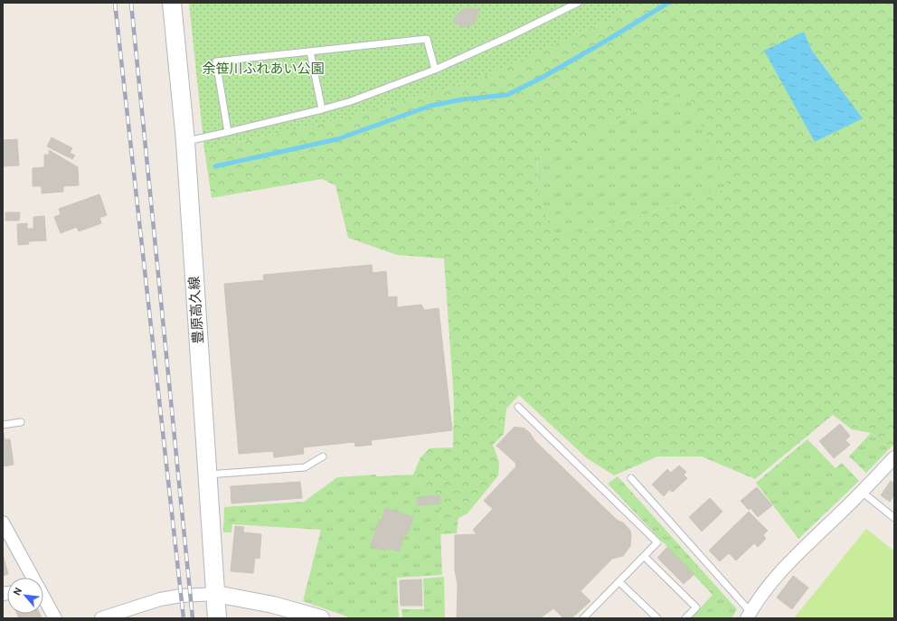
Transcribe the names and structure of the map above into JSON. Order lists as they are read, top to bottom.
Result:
{
  "streets": {
    "main road": ["豊原高久線"]
  },
  "parks": ["余笹川ふれあい公園"],
  "north": "top left"
}
